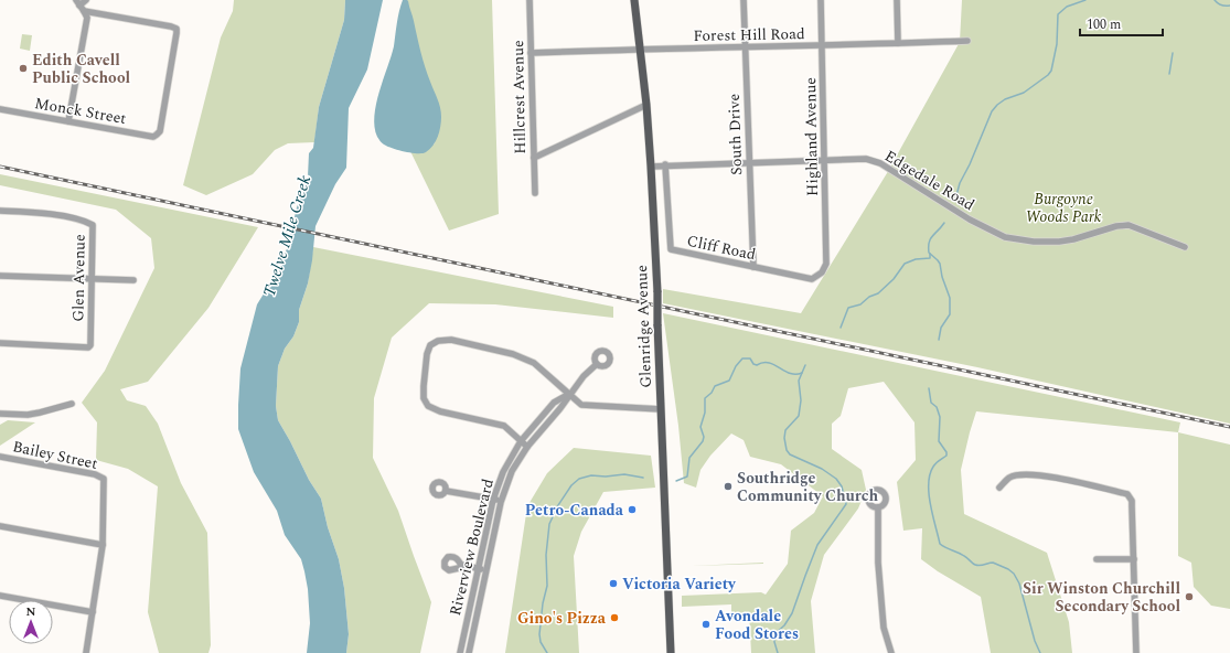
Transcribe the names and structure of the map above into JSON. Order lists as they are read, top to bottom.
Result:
{
  "streets": {
    "main road": ["Glenridge Avenue"],
    "street": [
      "Forest Hill Road",
      "Hillcrest Avenue",
      "Monck Street",
      "South Drive",
      "Highland Avenue",
      "Edgedale Road",
      "Cliff Road",
      "Glen Avenue",
      "Bailey Street",
      "Riverview Boulevard"
    ]
  },
  "crossings": [
    ["Forest Hill Road", "Hillcrest Avenue"],
    ["Forest Hill Road", "South Drive"],
    ["Forest Hill Road", "Highland Avenue"],
    ["Forest Hill Road", "Glenridge Avenue"],
    ["South Drive", "Edgedale Road"],
    ["South Drive", "Cliff Road"],
    ["Highland Avenue", "Edgedale Road"],
    ["Highland Avenue", "Cliff Road"],
    ["Edgedale Road", "Cliff Road"],
    ["Edgedale Road", "Glenridge Avenue"]
  ],
  "water": ["Twelve Mile Creek"],
  "parks": ["Burgoyne Woods Park"],
  "places": [
    "Edith Cavell Public School",
    "Southridge Community Church",
    "Petro-Canada",
    "Victoria Variety",
    "Sir Winston Churchill Secondary School",
    "Gino's Pizza",
    "Avondale Food Stores"
  ],
  "scale_bar": "100 m",
  "north": "top"
}
